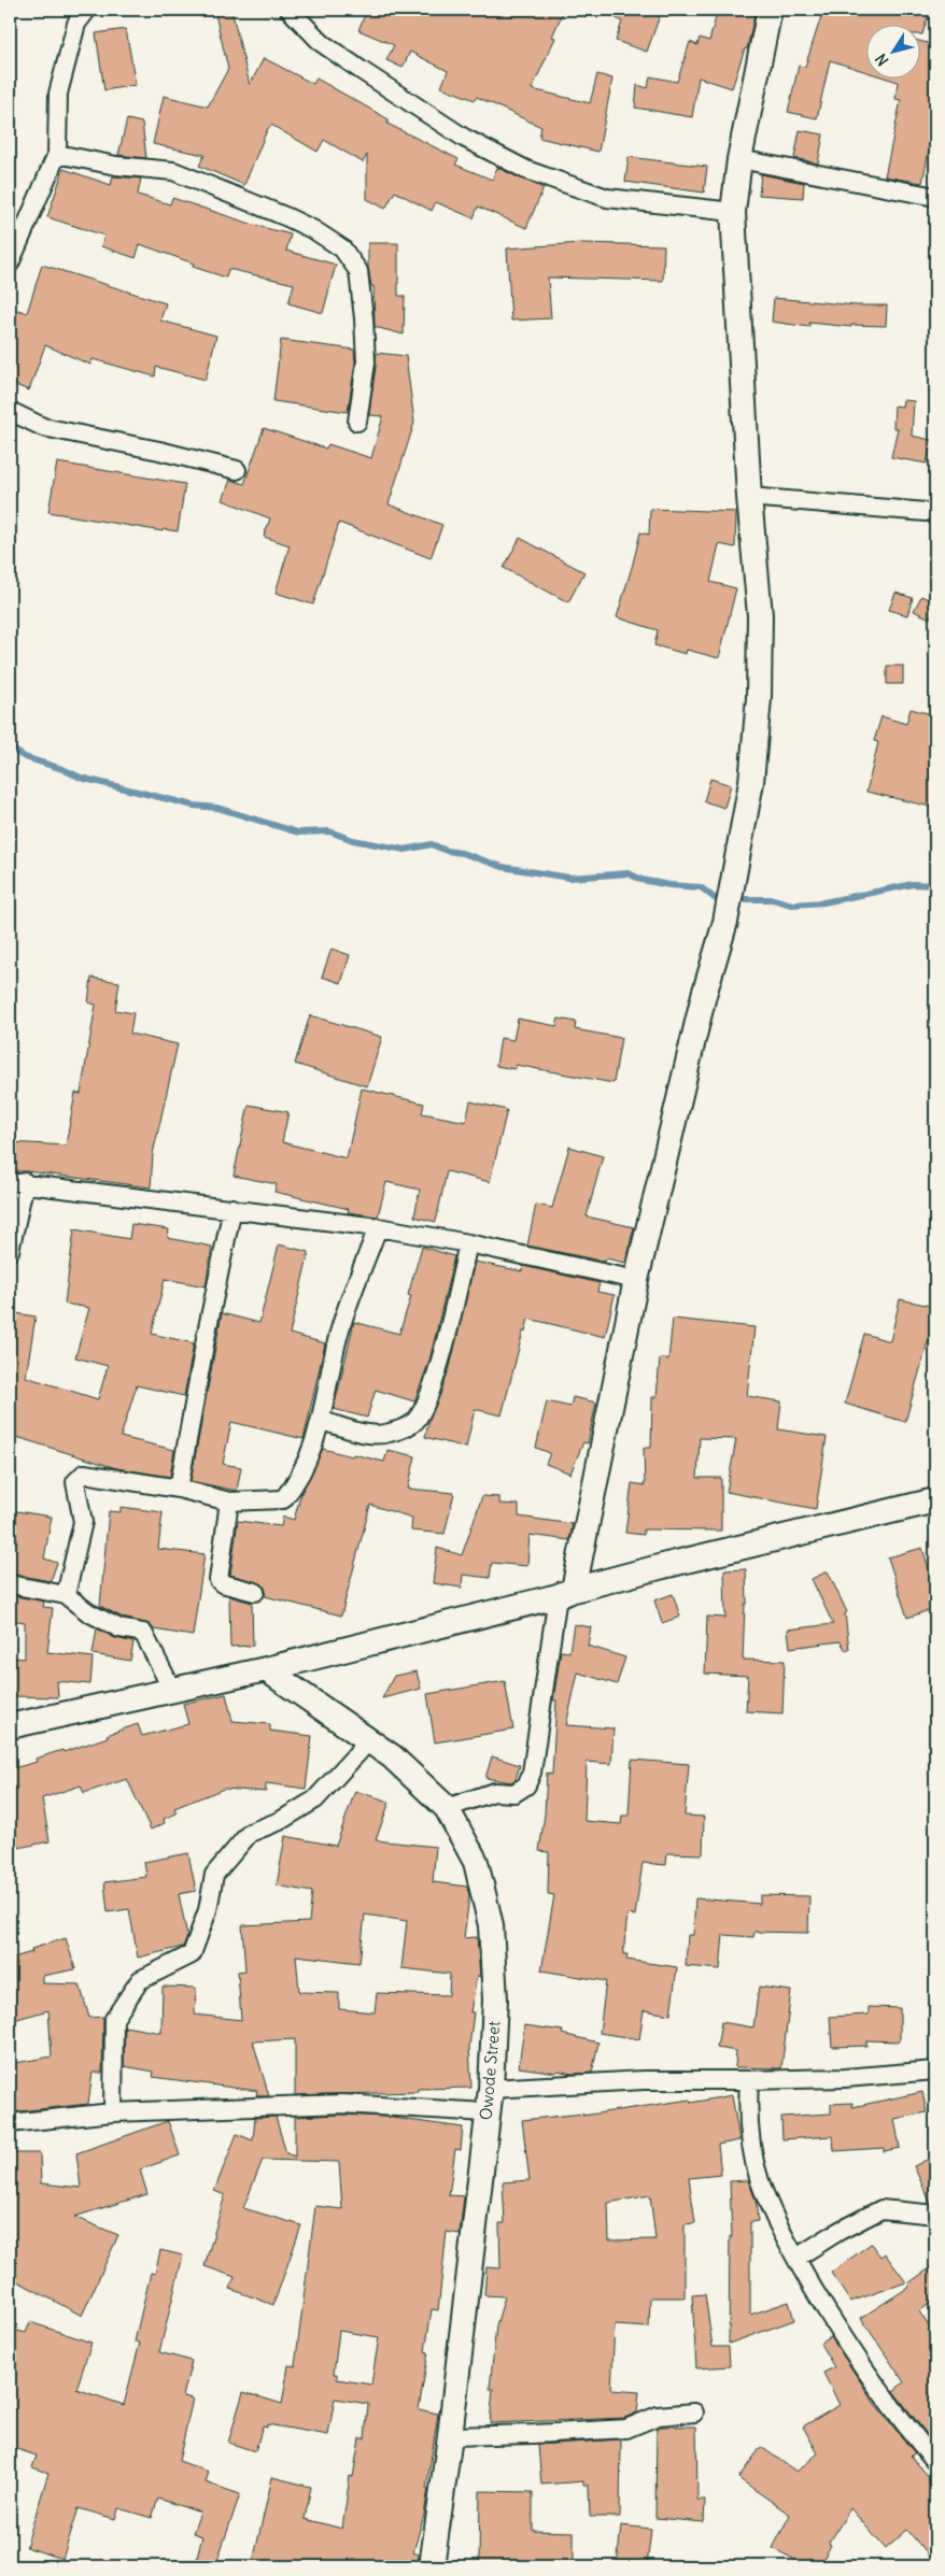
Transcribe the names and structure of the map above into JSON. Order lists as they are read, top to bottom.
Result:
{
  "streets": {
    "street": ["Owode Street"]
  },
  "north": "bottom left"
}
